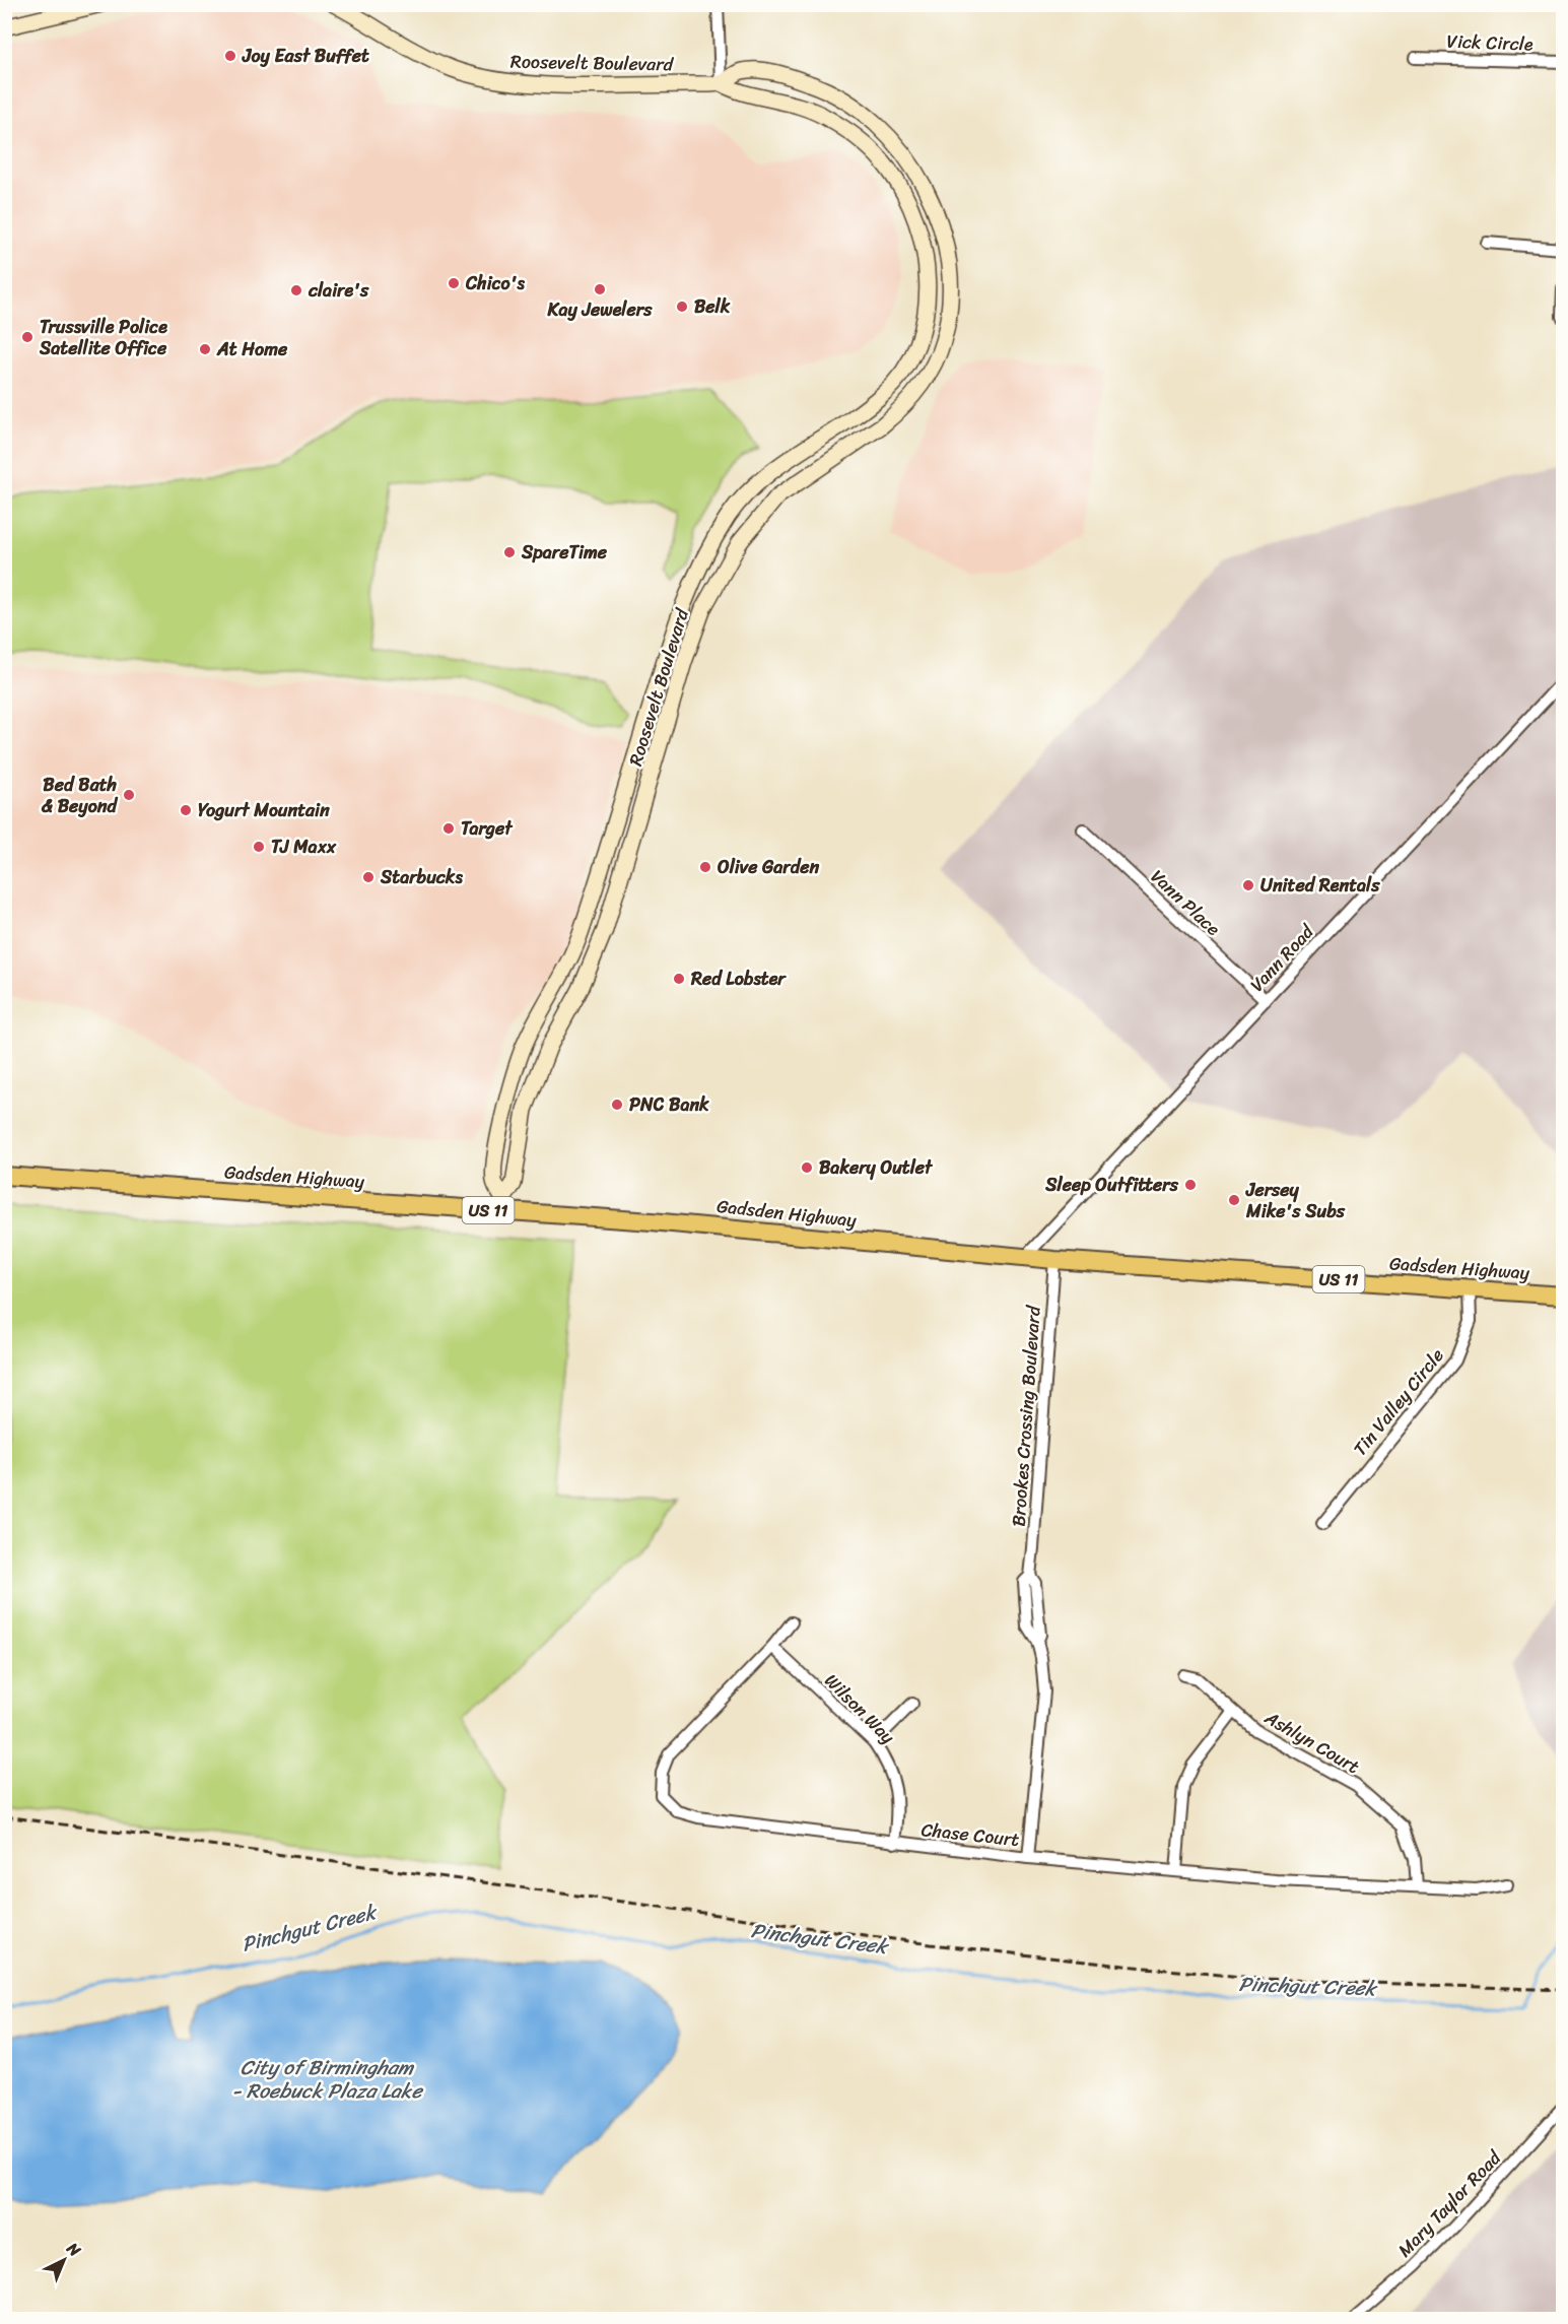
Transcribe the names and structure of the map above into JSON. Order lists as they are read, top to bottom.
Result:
{
  "streets": {
    "main road": ["Gadsden Highway", "US 11"],
    "street": [
      "Vick Circle",
      "Roosevelt Boulevard",
      "Vann Place",
      "Vann Road",
      "Tin Valley Circle",
      "Brookes Crossing Boulevard",
      "Wilson Way",
      "Ashlyn Court",
      "Chase Court",
      "Mary Taylor Road"
    ]
  },
  "crossings": [
    ["Roosevelt Boulevard", "Gadsden Highway"],
    ["Vann Place", "Vann Road"],
    ["Vann Road", "Gadsden Highway"],
    ["Gadsden Highway", "Tin Valley Circle"],
    ["Gadsden Highway", "Brookes Crossing Boulevard"],
    ["Brookes Crossing Boulevard", "Chase Court"],
    ["Wilson Way", "Chase Court"],
    ["Ashlyn Court", "Chase Court"]
  ],
  "water": ["Pinchgut Creek", "City of Birmingham - Roebuck Plaza Lake"],
  "places": [
    "Joy East Buffet",
    "Chico's",
    "Kay Jewelers",
    "claire's",
    "Belk",
    "Trussville Police Satellite Office",
    "At Home",
    "SpareTime",
    "Bed Bath & Beyond",
    "Yogurt Mountain",
    "Target",
    "TJ Maxx",
    "Olive Garden",
    "Starbucks",
    "United Rentals",
    "Red Lobster",
    "PNC Bank",
    "Bakery Outlet",
    "Sleep Outfitters",
    "Jersey Mike's Subs"
  ],
  "north": "top right"
}
